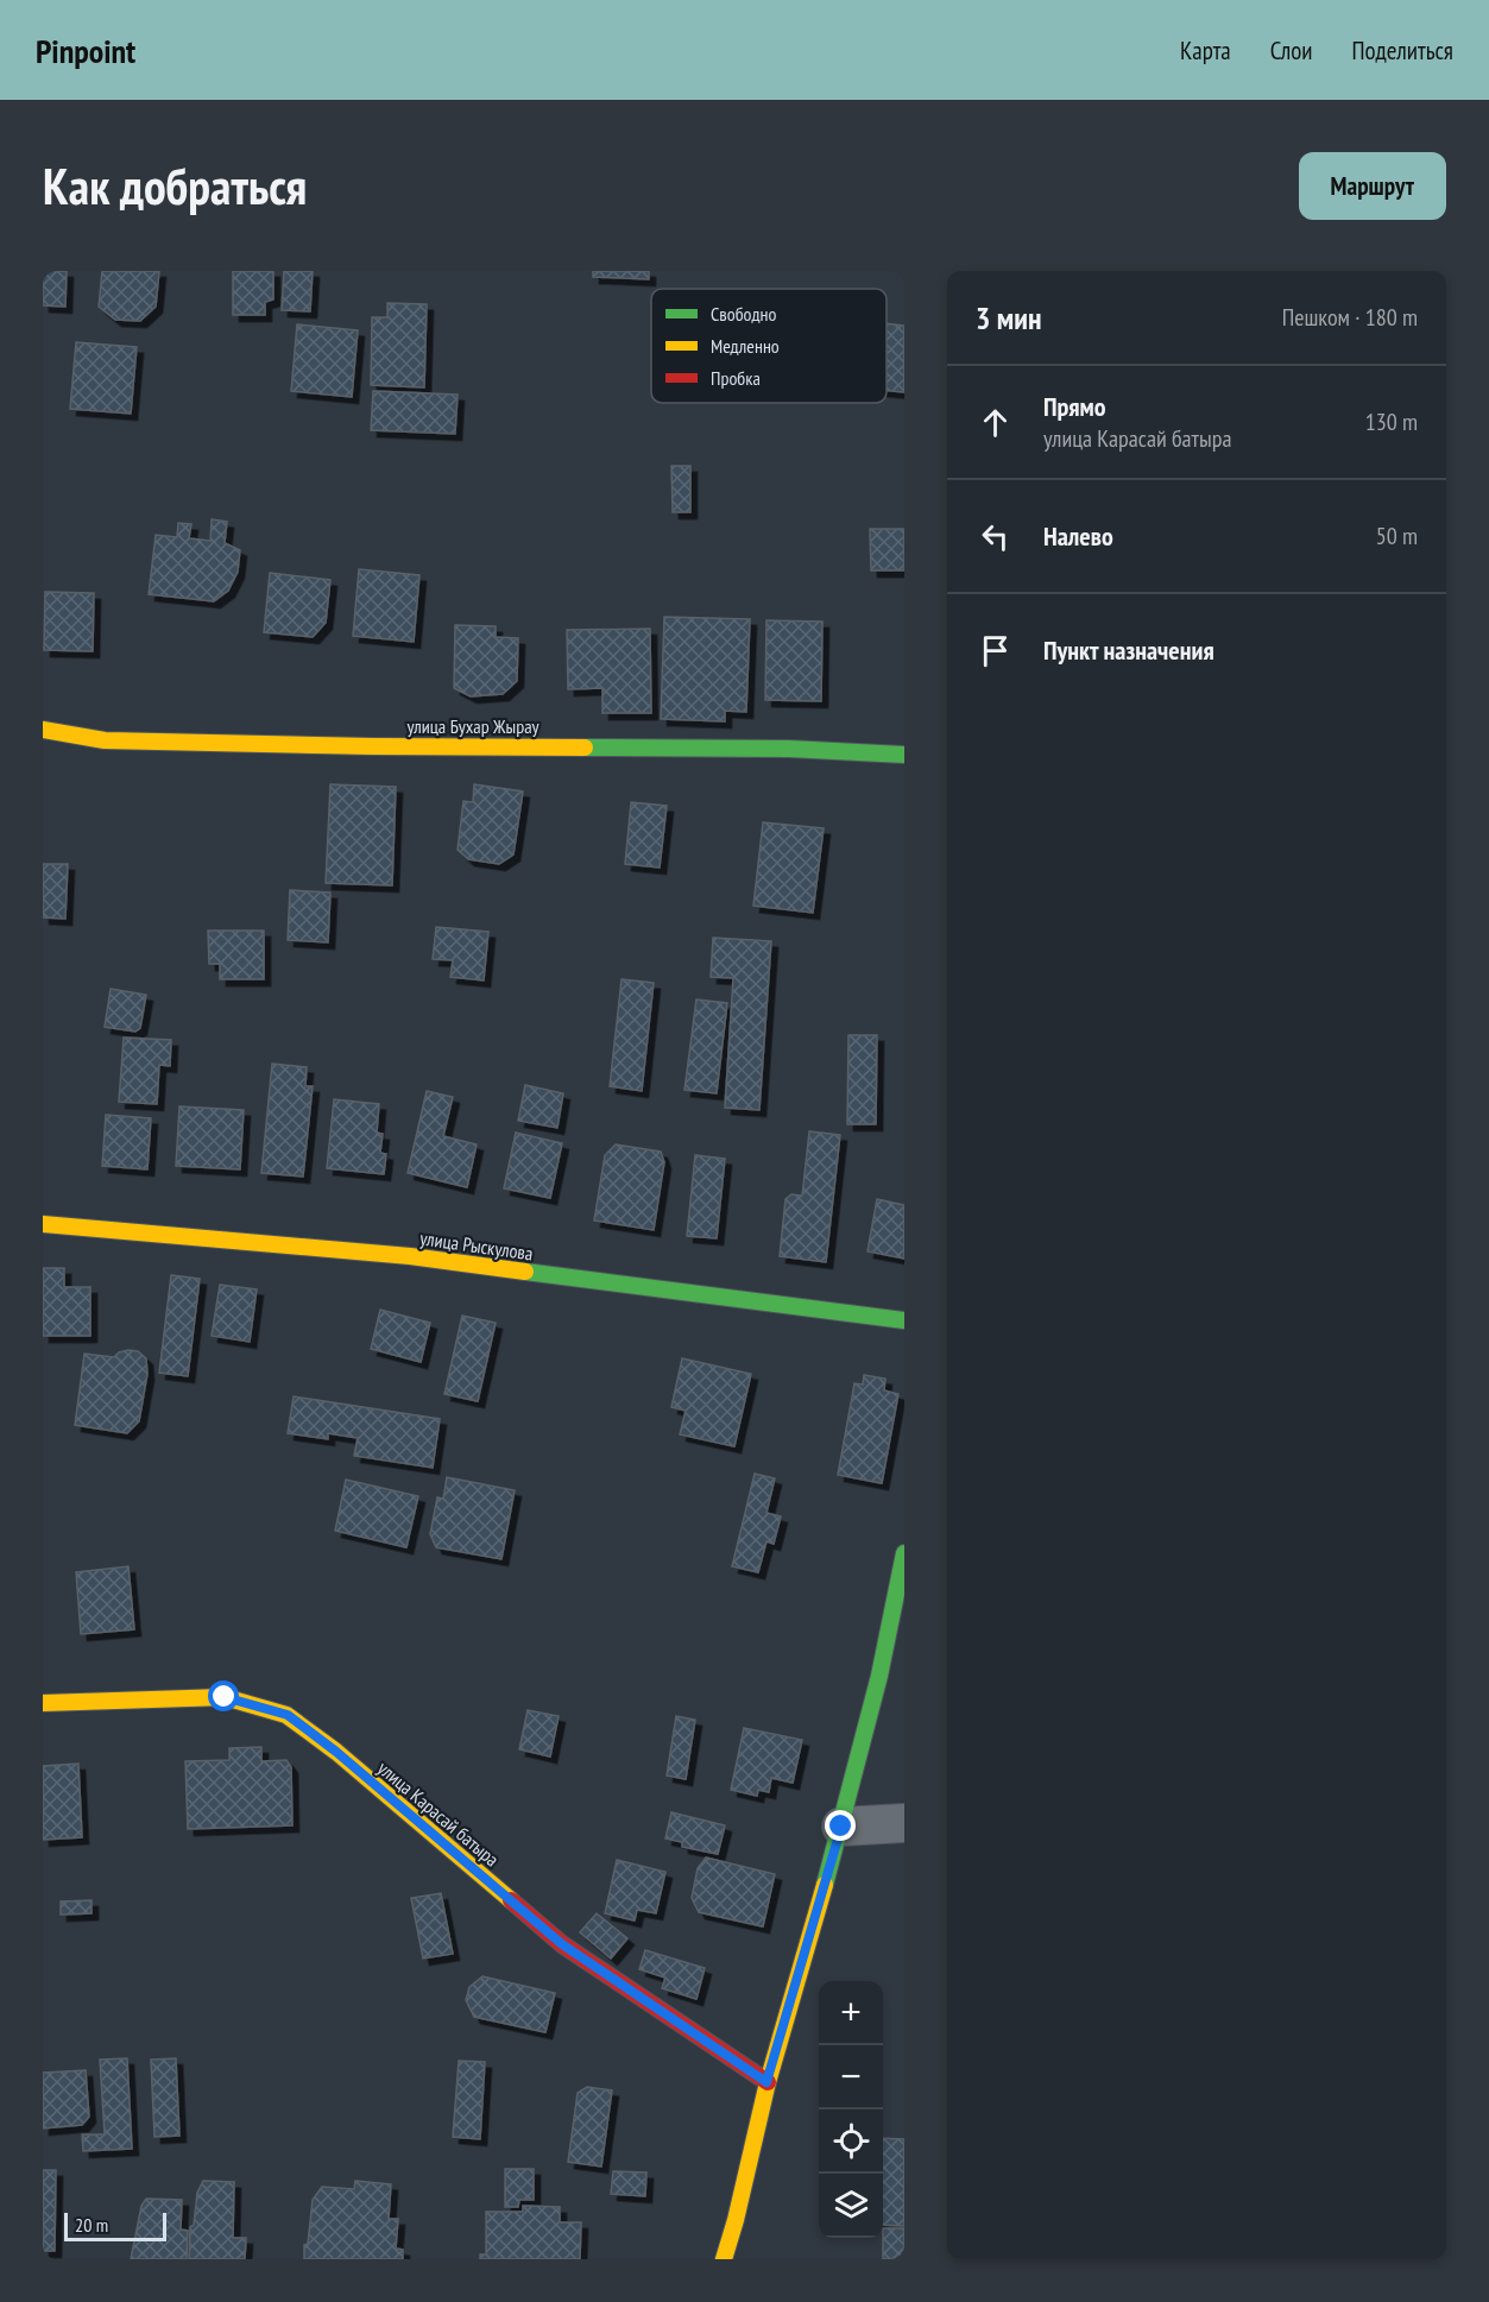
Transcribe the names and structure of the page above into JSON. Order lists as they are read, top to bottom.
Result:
{
  "streets": {
    "street": ["улица Бухар Жырау", "улица Рыскулова", "улица Карасай батыра"]
  },
  "legend": ["Свободно", "Медленно", "Пробка"],
  "scale_bar": "20 m",
  "page": {
    "header": "Pinpoint",
    "nav": ["Карта", "Слои", "Поделиться"],
    "buttons": "Маршрут",
    "title": "Как добраться",
    "heading": ["3 мин", "Пешком · 180 m"],
    "list": [
      ["Прямо", "улица Карасай батыра", "130 m"],
      ["Налево", "50 m"],
      "Пункт назначения"
    ],
    "map_buttons": ["+", "−"],
    "scale": "20 m"
  }
}
